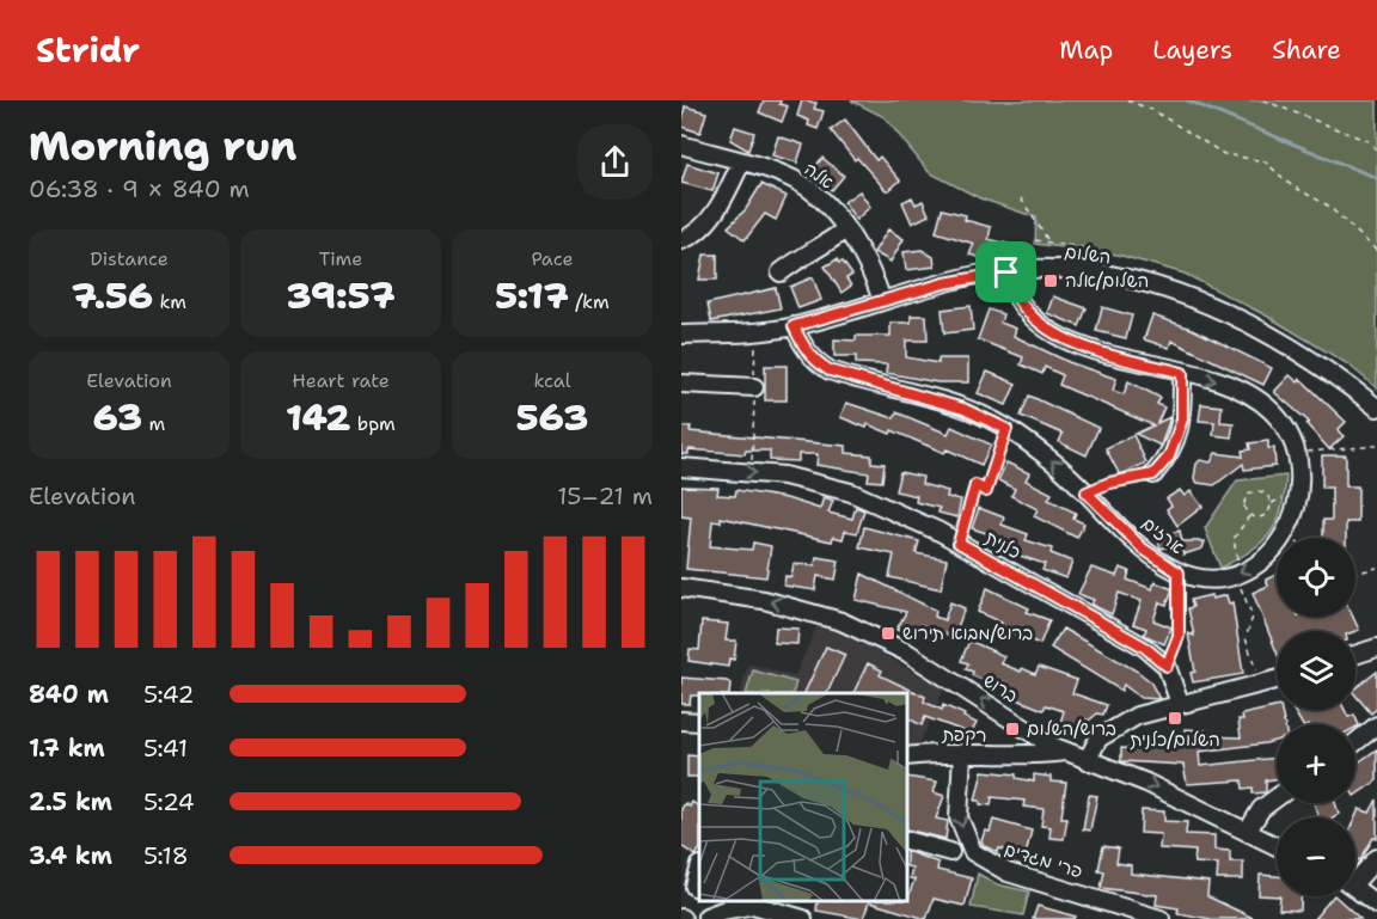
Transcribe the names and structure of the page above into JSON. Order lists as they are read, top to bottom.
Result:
{
  "streets": {
    "street": [
      "אלה",
      "השלום",
      "ארזים",
      "כלנית",
      "ברוש",
      "רקפת",
      "פרי מגדים"
    ]
  },
  "crossings": [
    ["אלה", "השלום"],
    ["השלום", "ארזים"],
    ["ברוש", "רקפת"],
    ["רקפת", "פרי מגדים"]
  ],
  "one_way": ["פרי מגדים"],
  "places": {
    "transit": [
      "השלום/אלה",
      "ברוש/מבוא תירוש",
      "השלום/כלנית",
      "ברוש/השלום"
    ]
  },
  "page": {
    "header": "Stridr",
    "nav": ["Map", "Layers", "Share"],
    "heading": ["Morning run", "06:38 · 9 × 840 m"],
    "stats": [
      ["Distance", "7.56 km"],
      ["Time", "39:57"],
      ["Pace", "5:17 /km"],
      ["Elevation", "63 m"],
      ["Heart rate", "142 bpm"],
      ["kcal", "563"]
    ],
    "chart": ["Elevation", "15–21 m"],
    "map_buttons": ["+", "−"],
    "list": [
      {
        "name": "840 m",
        "note": "5:42"
      },
      {
        "name": "1.7 km",
        "note": "5:41"
      },
      {
        "name": "2.5 km",
        "note": "5:24"
      },
      {
        "name": "3.4 km",
        "note": "5:18"
      }
    ]
  }
}
